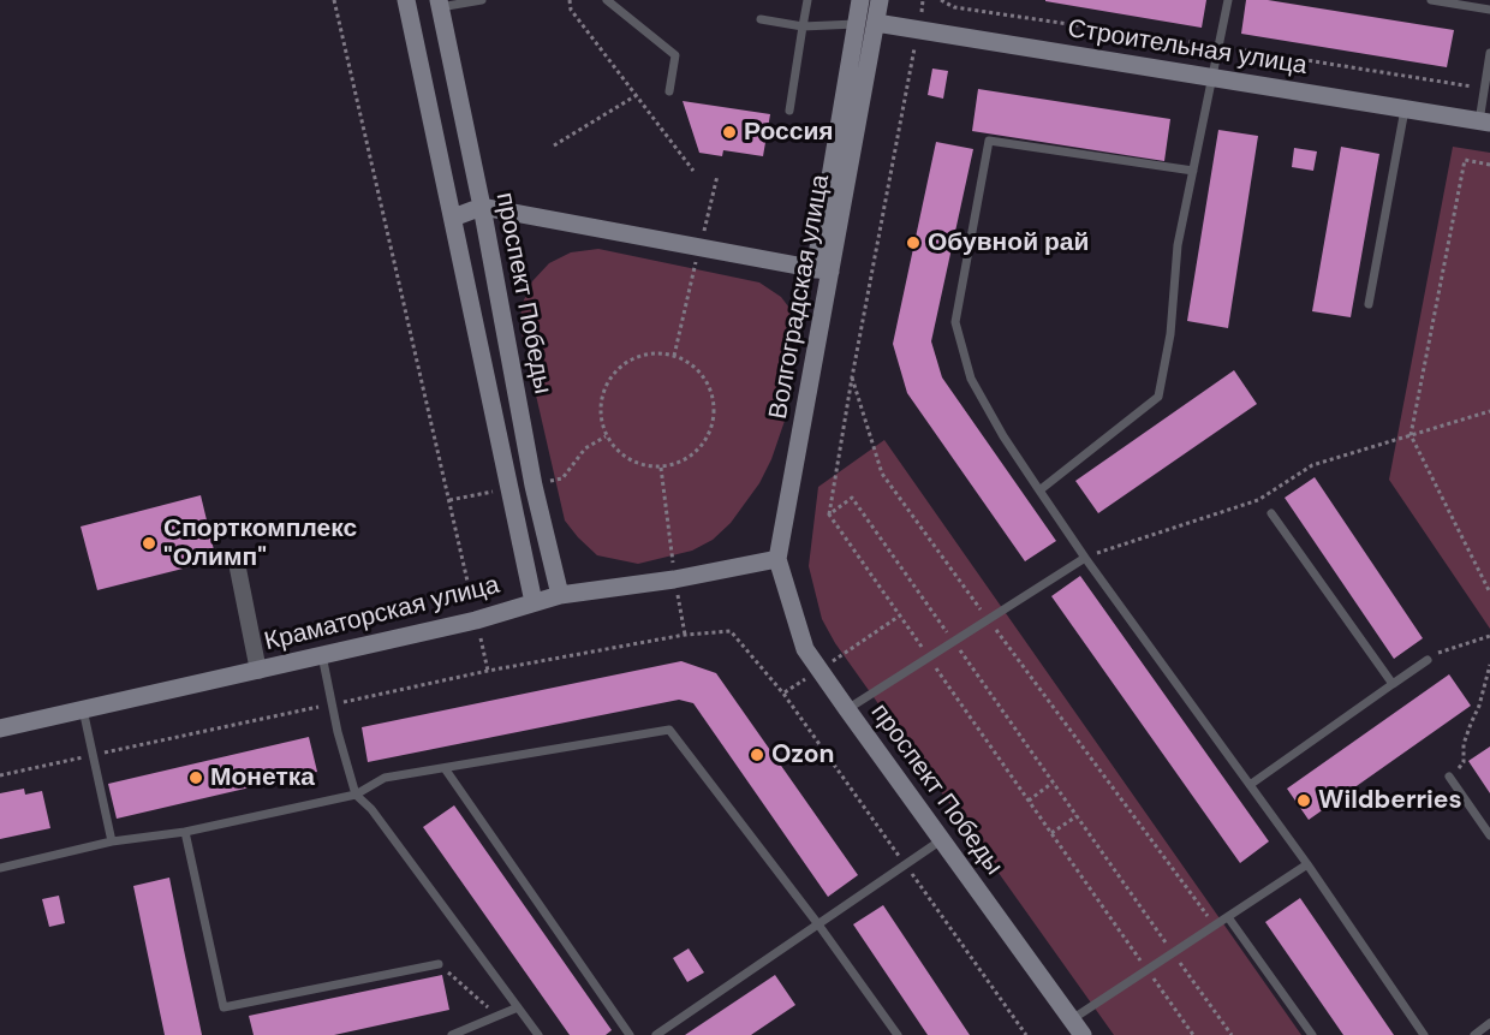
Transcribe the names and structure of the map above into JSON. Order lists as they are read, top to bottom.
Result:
{
  "streets": {
    "main road": [
      "Строительная улица",
      "проспект Победы",
      "Волгоградская улица",
      "Краматорская улица"
    ]
  },
  "crossings": [
    ["Строительная улица", "Волгоградская улица"],
    ["проспект Победы", "Волгоградская улица"],
    ["проспект Победы", "Краматорская улица"],
    ["Волгоградская улица", "Краматорская улица"]
  ],
  "places": [
    "Россия",
    "Обувной рай",
    "Спорткомплекс \"Олимп\"",
    "Ozon",
    "Монетка",
    "Wildberries"
  ]
}
